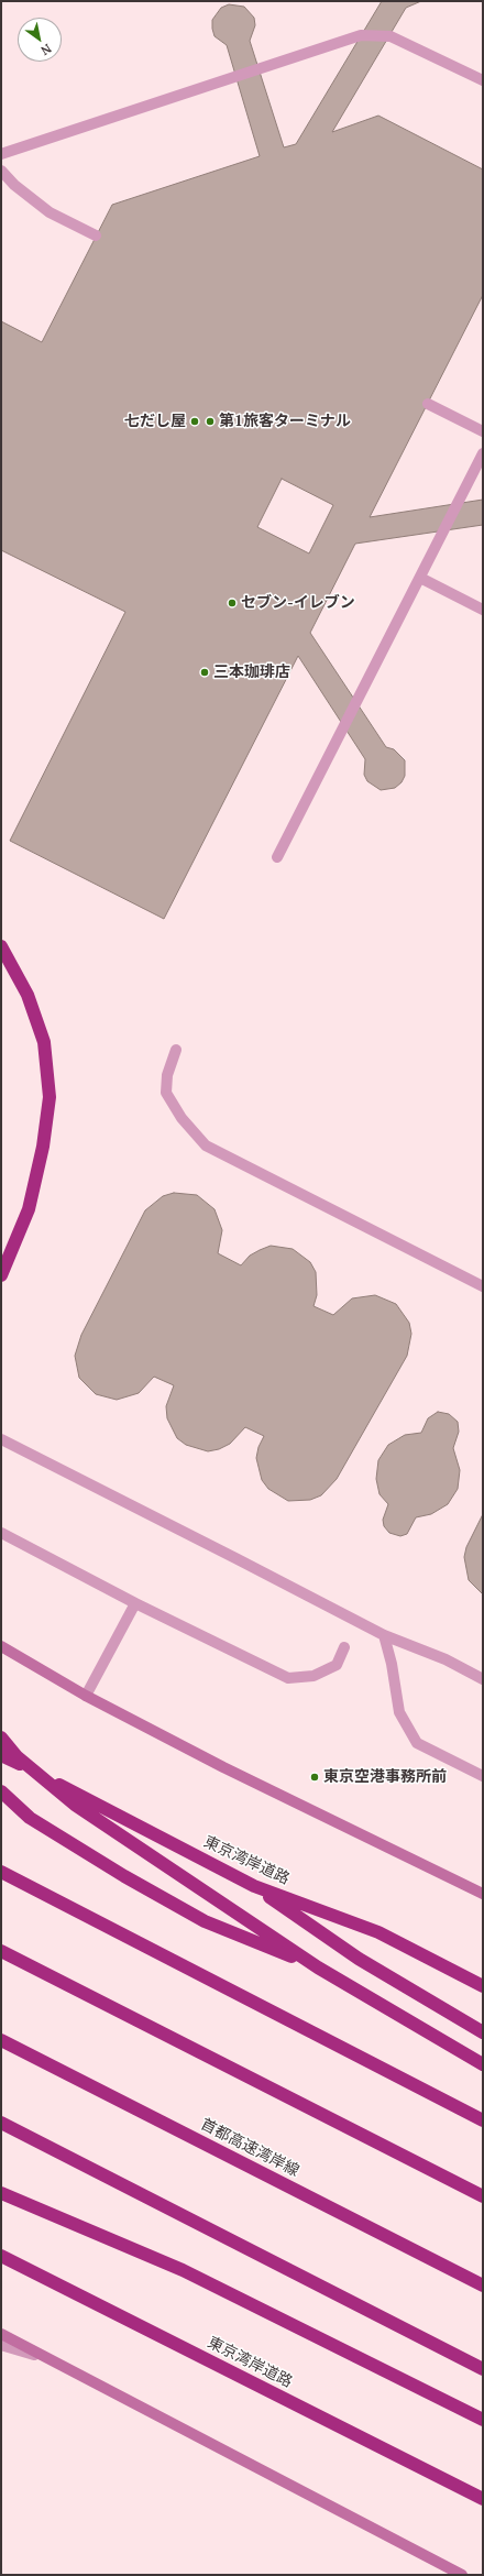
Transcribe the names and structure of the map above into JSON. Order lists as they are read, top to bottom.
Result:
{
  "streets": {
    "highway": ["東京湾岸道路", "首都高速湾岸線"]
  },
  "places": [
    "七だし屋",
    "第1旅客ターミナル",
    "セブン-イレブン",
    "三本珈琲店",
    "東京空港事務所前"
  ],
  "north": "bottom right"
}
